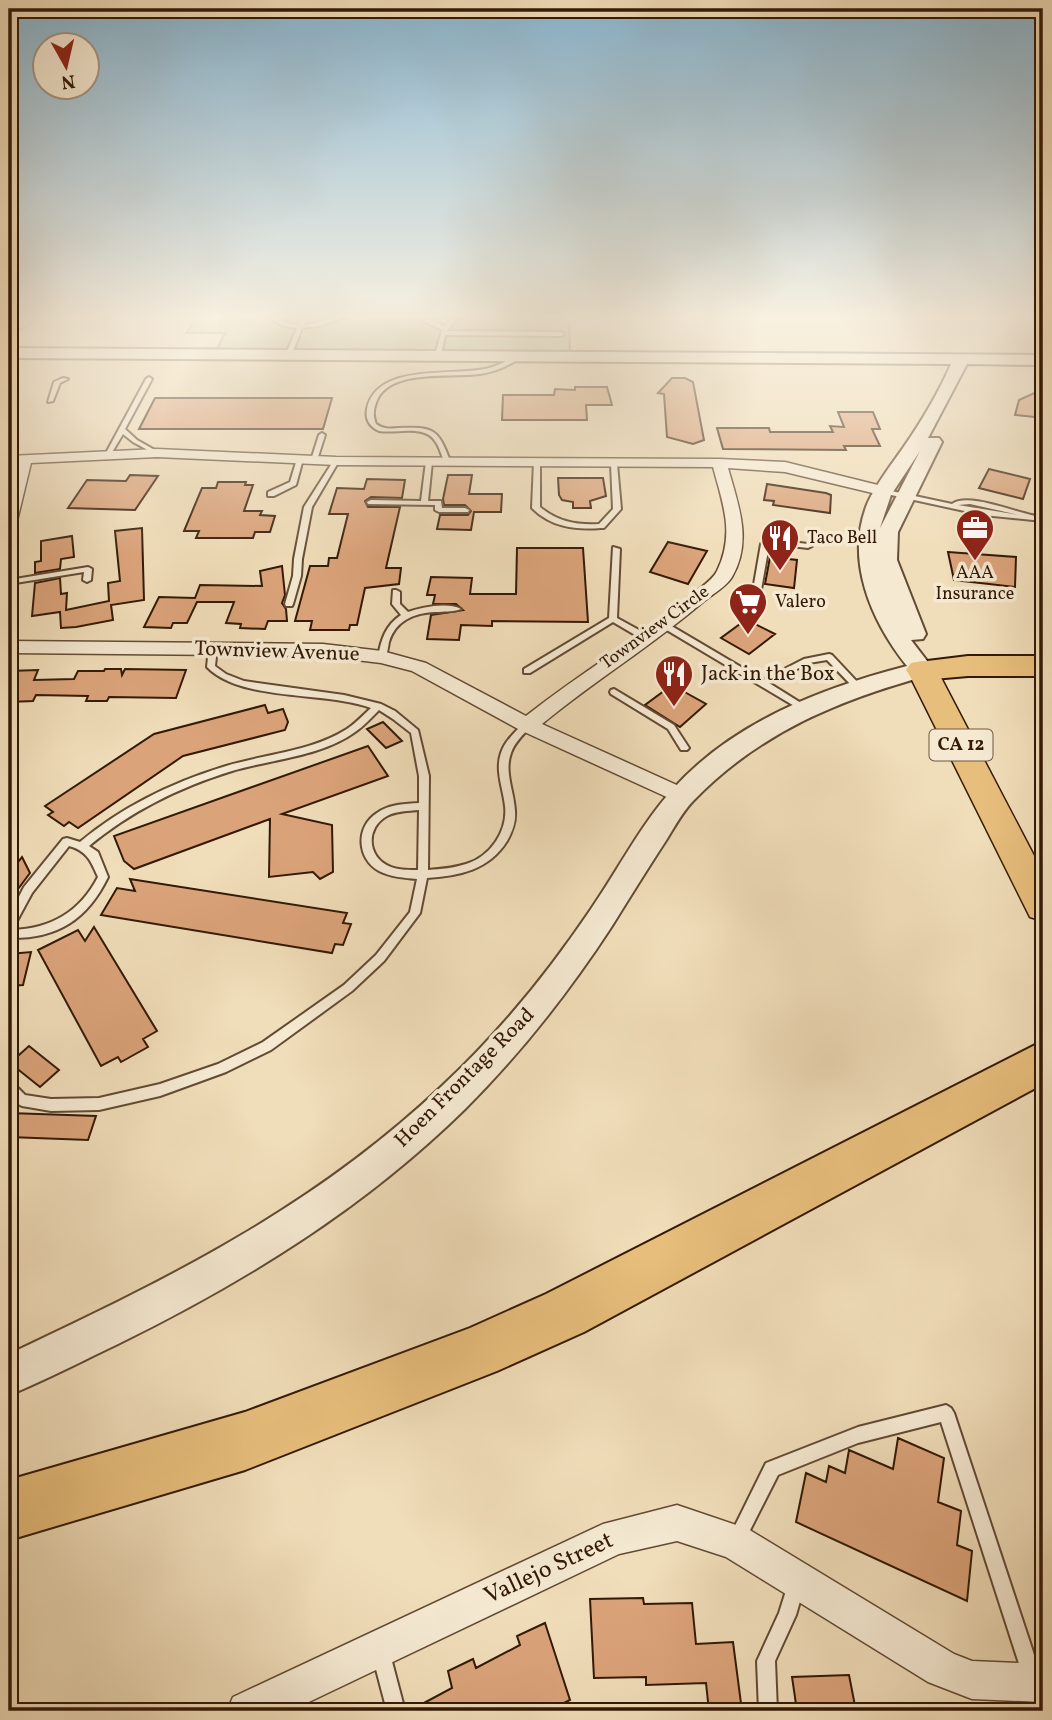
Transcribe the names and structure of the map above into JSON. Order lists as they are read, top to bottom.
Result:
{
  "streets": {
    "main road": ["CA 12"],
    "street": [
      "Townview Circle",
      "Townview Avenue",
      "Hoen Frontage Road",
      "Vallejo Street"
    ]
  },
  "crossings": [
    ["Townview Circle", "Townview Avenue"],
    ["Townview Avenue", "Hoen Frontage Road"],
    ["CA 12", "Hoen Frontage Road"]
  ],
  "places": {
    "office": ["AAA Insurance"],
    "restaurant": ["Taco Bell", "Jack in the Box"],
    "supermarket": ["Valero"]
  },
  "north": "bottom"
}
